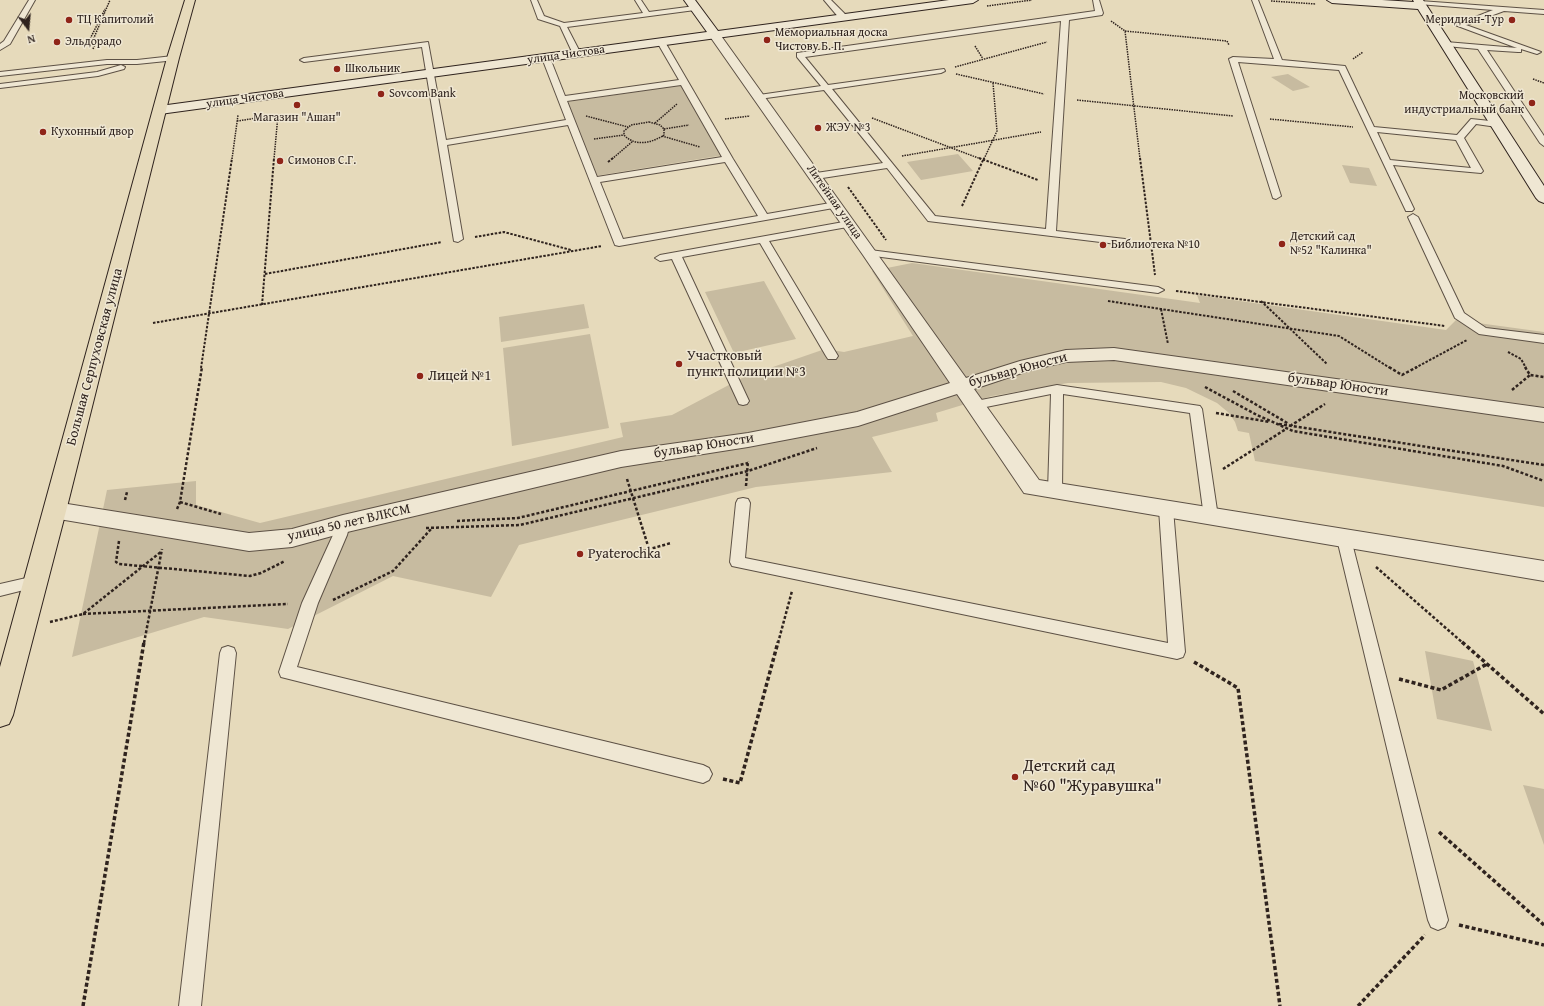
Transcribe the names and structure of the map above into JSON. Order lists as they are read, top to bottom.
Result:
{
  "streets": {
    "main road": ["Большая Серпуховская улица"],
    "street": [
      "улица Чистова",
      "Литейная улица",
      "бульвар Юности",
      "улица 50 лет ВЛКСМ"
    ]
  },
  "crossings": [
    ["улица Чистова", "Литейная улица"],
    ["улица Чистова", "Большая Серпуховская улица"],
    ["Литейная улица", "бульвар Юности"],
    ["Большая Серпуховская улица", "улица 50 лет ВЛКСМ"],
    ["бульвар Юности", "улица 50 лет ВЛКСМ"]
  ],
  "places": [
    "ТЦ Капитолий",
    "Меридиан-Тур",
    "Мемориальная доска Чистову Б. П.",
    "Эльдорадо",
    "Школьник",
    "Sovcom Bank",
    "Московский индустриальный банк",
    "Магазин \"Ашан\"",
    "ЖЭУ №3",
    "Кухонный двор",
    "Симонов С.Г.",
    "Детский сад №52 \"Калинка\"",
    "Библиотека №10",
    "Участковый пункт полиции №3",
    "Лицей №1",
    "Pyaterochka",
    "Детский сад №60 \"Журавушка\""
  ],
  "north": "bottom"
}
